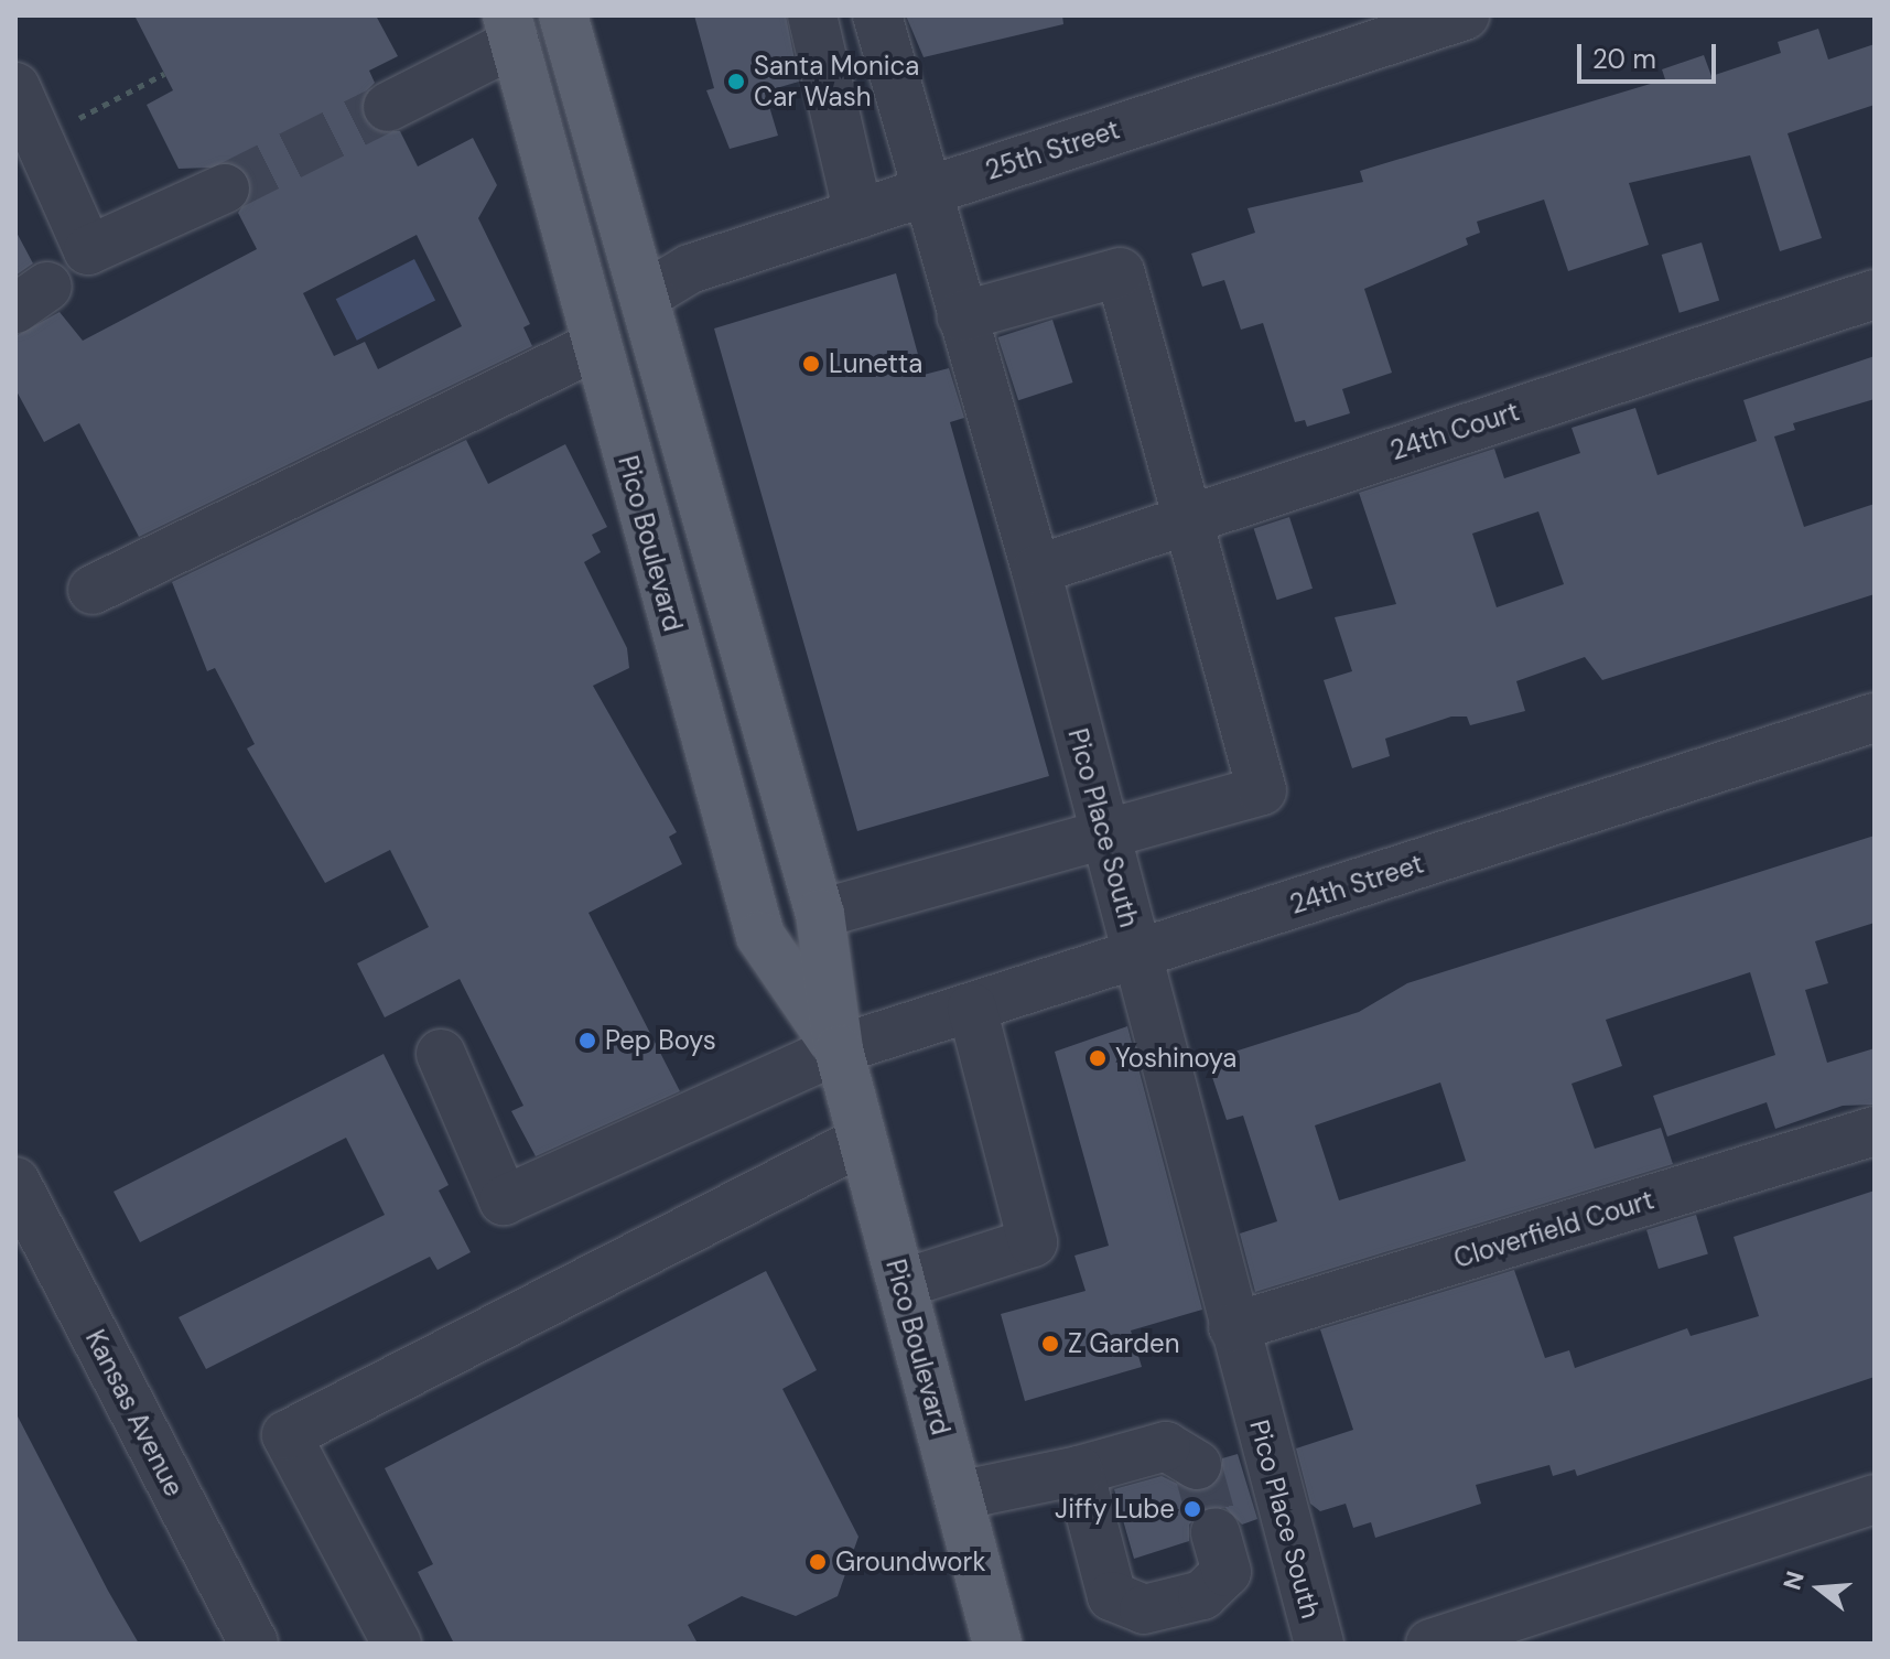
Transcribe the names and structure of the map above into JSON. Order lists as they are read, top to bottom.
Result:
{
  "streets": {
    "main road": ["Pico Boulevard"],
    "street": [
      "25th Street",
      "24th Court",
      "Pico Place South",
      "24th Street",
      "Cloverfield Court",
      "Kansas Avenue"
    ]
  },
  "crossings": [
    ["25th Street", "Pico Boulevard"],
    ["25th Street", "Pico Place South"],
    ["24th Court", "Pico Place South"],
    ["Pico Boulevard", "24th Street"],
    ["Pico Place South", "24th Street"],
    ["Pico Place South", "Cloverfield Court"]
  ],
  "places": [
    "Santa Monica Car Wash",
    "Lunetta",
    "Pep Boys",
    "Yoshinoya",
    "Z Garden",
    "Jiffy Lube",
    "Groundwork"
  ],
  "scale_bar": "20 m",
  "north": "left"
}
